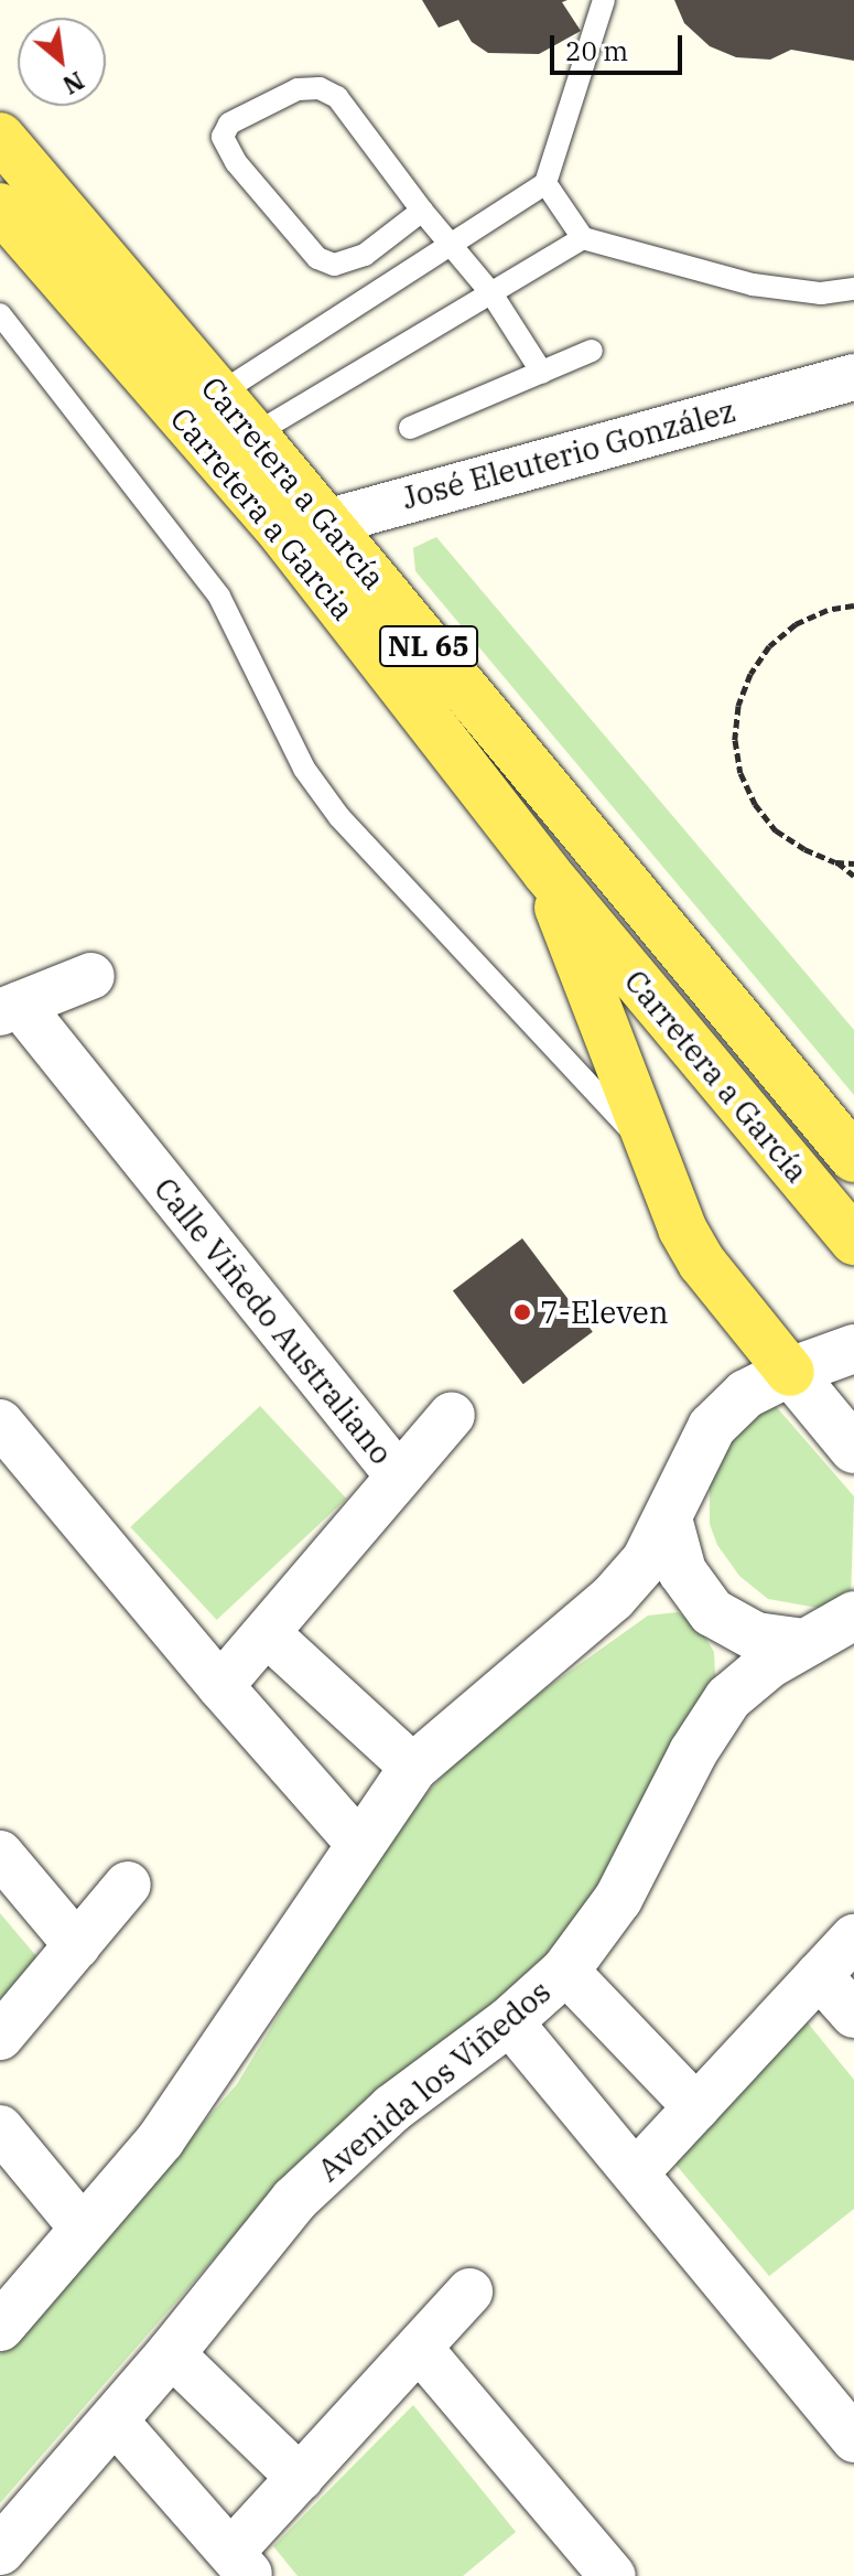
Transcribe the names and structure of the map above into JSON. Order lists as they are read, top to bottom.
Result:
{
  "streets": {
    "main road": ["Carretera a García", "Carretera a Garcia", "NL 65"],
    "street": ["José Eleuterio González", "Calle Viñedo Australiano", "Avenida los Viñedos"]
  },
  "crossings": [
    ["José Eleuterio González", "Carretera a García"],
    ["José Eleuterio González", "Carretera a Garcia"],
    ["Carretera a García", "Carretera a Garcia"]
  ],
  "places": ["7-Eleven"],
  "scale_bar": "20 m",
  "north": "bottom right"
}
